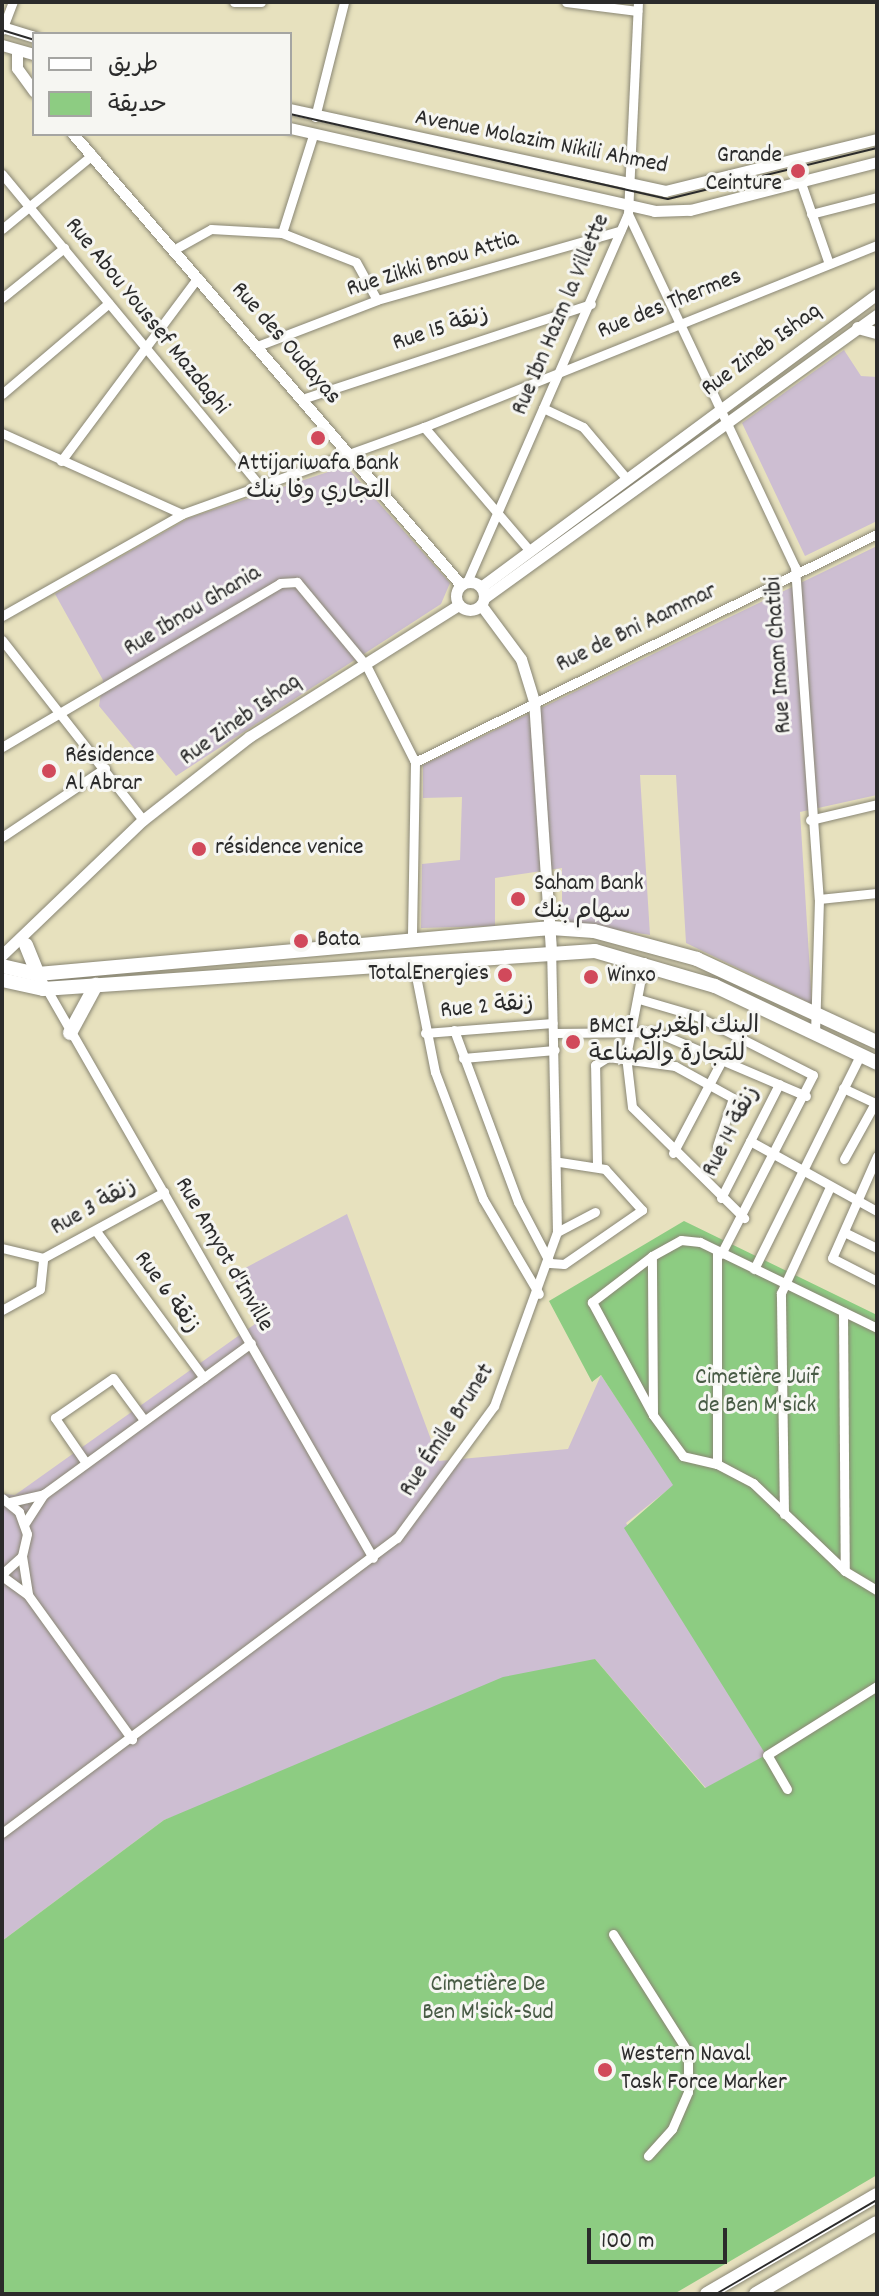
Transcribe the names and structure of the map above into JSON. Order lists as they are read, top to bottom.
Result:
{
  "streets": {
    "street": [
      "Avenue Molazim Nikili Ahmed",
      "Rue Zikki Bnou Attia",
      "Rue des Thermes",
      "Rue Ibn Hazm la Villette",
      "Rue Abou Youssef Mazdaghi",
      "Rue 15 زنقة",
      "Rue des Oudayas",
      "Rue Zineb Ishaq",
      "Rue Ibnou Ghania",
      "Rue de Bni Aammar",
      "Rue Imam Chatibi",
      "Rue 2 زنقة",
      "Rue 14 زنقة",
      "Rue 3 زنقة",
      "Rue Amyot d'Inville",
      "Rue 6 زنقة",
      "Rue Émile Brunet"
    ]
  },
  "crossings": [
    ["Avenue Molazim Nikili Ahmed", "Rue Ibn Hazm la Villette"],
    ["Avenue Molazim Nikili Ahmed", "Rue Imam Chatibi"],
    ["Rue Zikki Bnou Attia", "Rue Ibn Hazm la Villette"],
    ["Rue Zikki Bnou Attia", "Rue des Oudayas"],
    ["Rue des Thermes", "Rue Ibn Hazm la Villette"],
    ["Rue des Thermes", "Rue Abou Youssef Mazdaghi"],
    ["Rue des Thermes", "Rue des Oudayas"],
    ["Rue des Thermes", "Rue Imam Chatibi"],
    ["Rue Ibn Hazm la Villette", "Rue 15 زنقة"],
    ["Rue Ibn Hazm la Villette", "Rue des Oudayas"],
    ["Rue Ibn Hazm la Villette", "Rue Imam Chatibi"],
    ["Rue 15 زنقة", "Rue des Oudayas"],
    ["Rue Zineb Ishaq", "Rue Ibnou Ghania"],
    ["Rue Zineb Ishaq", "Rue Imam Chatibi"],
    ["Rue Ibnou Ghania", "Rue de Bni Aammar"],
    ["Rue de Bni Aammar", "Rue Imam Chatibi"],
    ["Rue 2 زنقة", "Rue Émile Brunet"],
    ["Rue 3 زنقة", "Rue Amyot d'Inville"],
    ["Rue 3 زنقة", "Rue 6 زنقة"],
    ["Rue Amyot d'Inville", "Rue Émile Brunet"]
  ],
  "parks": ["Cimetière Juif de Ben M'sick", "Cimetière De Ben M'sick-Sud"],
  "places": [
    "Grande Ceinture",
    "Attijariwafa Bank التجاري وفا بنك",
    "Résidence Al Abrar",
    "résidence venice",
    "Saham Bank سهام بنك",
    "Bata",
    "TotalEnergies",
    "Winxo",
    "BMCI البنك المغربي للتجارة والصناعة",
    "Western Naval Task Force Marker"
  ],
  "legend": ["طريق", "حديقة"],
  "scale_bar": "100 m"
}
